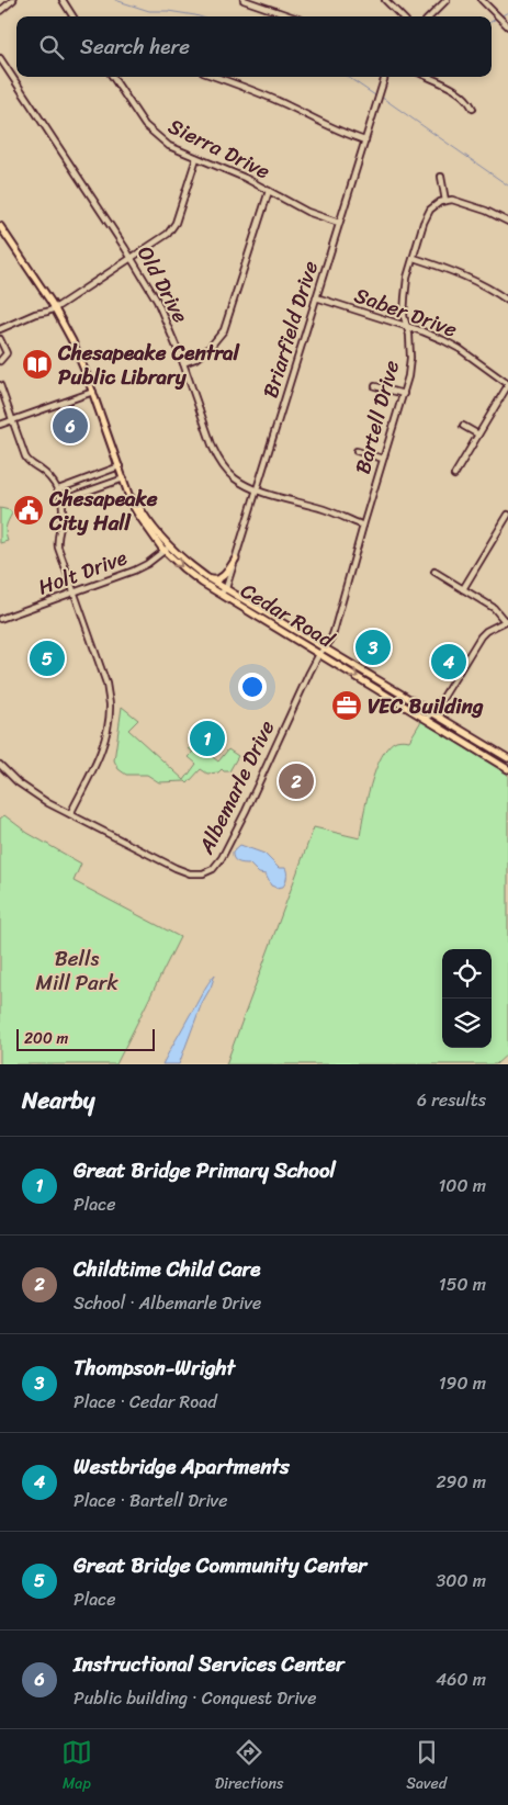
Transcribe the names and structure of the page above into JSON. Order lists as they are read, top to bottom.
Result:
{
  "streets": {
    "main road": ["Cedar Road"],
    "street": [
      "Sierra Drive",
      "Old Drive",
      "Saber Drive",
      "Briarfield Drive",
      "Bartell Drive",
      "Holt Drive",
      "Albemarle Drive"
    ]
  },
  "crossings": [
    ["Sierra Drive", "Briarfield Drive"],
    ["Old Drive", "Briarfield Drive"],
    ["Old Drive", "Bartell Drive"],
    ["Saber Drive", "Briarfield Drive"],
    ["Saber Drive", "Bartell Drive"],
    ["Briarfield Drive", "Cedar Road"],
    ["Bartell Drive", "Cedar Road"],
    ["Bartell Drive", "Albemarle Drive"],
    ["Holt Drive", "Cedar Road"],
    ["Cedar Road", "Albemarle Drive"]
  ],
  "parks": ["Bells Mill Park"],
  "places": {
    "library": ["Chesapeake Central Public Library"],
    "public building": ["Chesapeake City Hall"],
    "office": ["VEC Building"]
  },
  "scale_bar": "200 m",
  "page": {
    "search": "Search here",
    "pins": [
      "6",
      "3",
      "5",
      "4",
      "1",
      "2"
    ],
    "scale": "200 m",
    "heading": ["Nearby", "6 results"],
    "list": [
      {
        "mark": "1",
        "name": "Great Bridge Primary School",
        "note": "Place",
        "value": "100 m"
      },
      {
        "mark": "2",
        "name": "Childtime Child Care",
        "note": "School · Albemarle Drive",
        "value": "150 m"
      },
      {
        "mark": "3",
        "name": "Thompson-Wright",
        "note": "Place · Cedar Road",
        "value": "190 m"
      },
      {
        "mark": "4",
        "name": "Westbridge Apartments",
        "note": "Place · Bartell Drive",
        "value": "290 m"
      },
      {
        "mark": "5",
        "name": "Great Bridge Community Center",
        "note": "Place",
        "value": "300 m"
      },
      {
        "mark": "6",
        "name": "Instructional Services Center",
        "note": "Public building · Conquest Drive",
        "value": "460 m"
      }
    ],
    "nav": ["Map", "Directions", "Saved"]
  }
}
